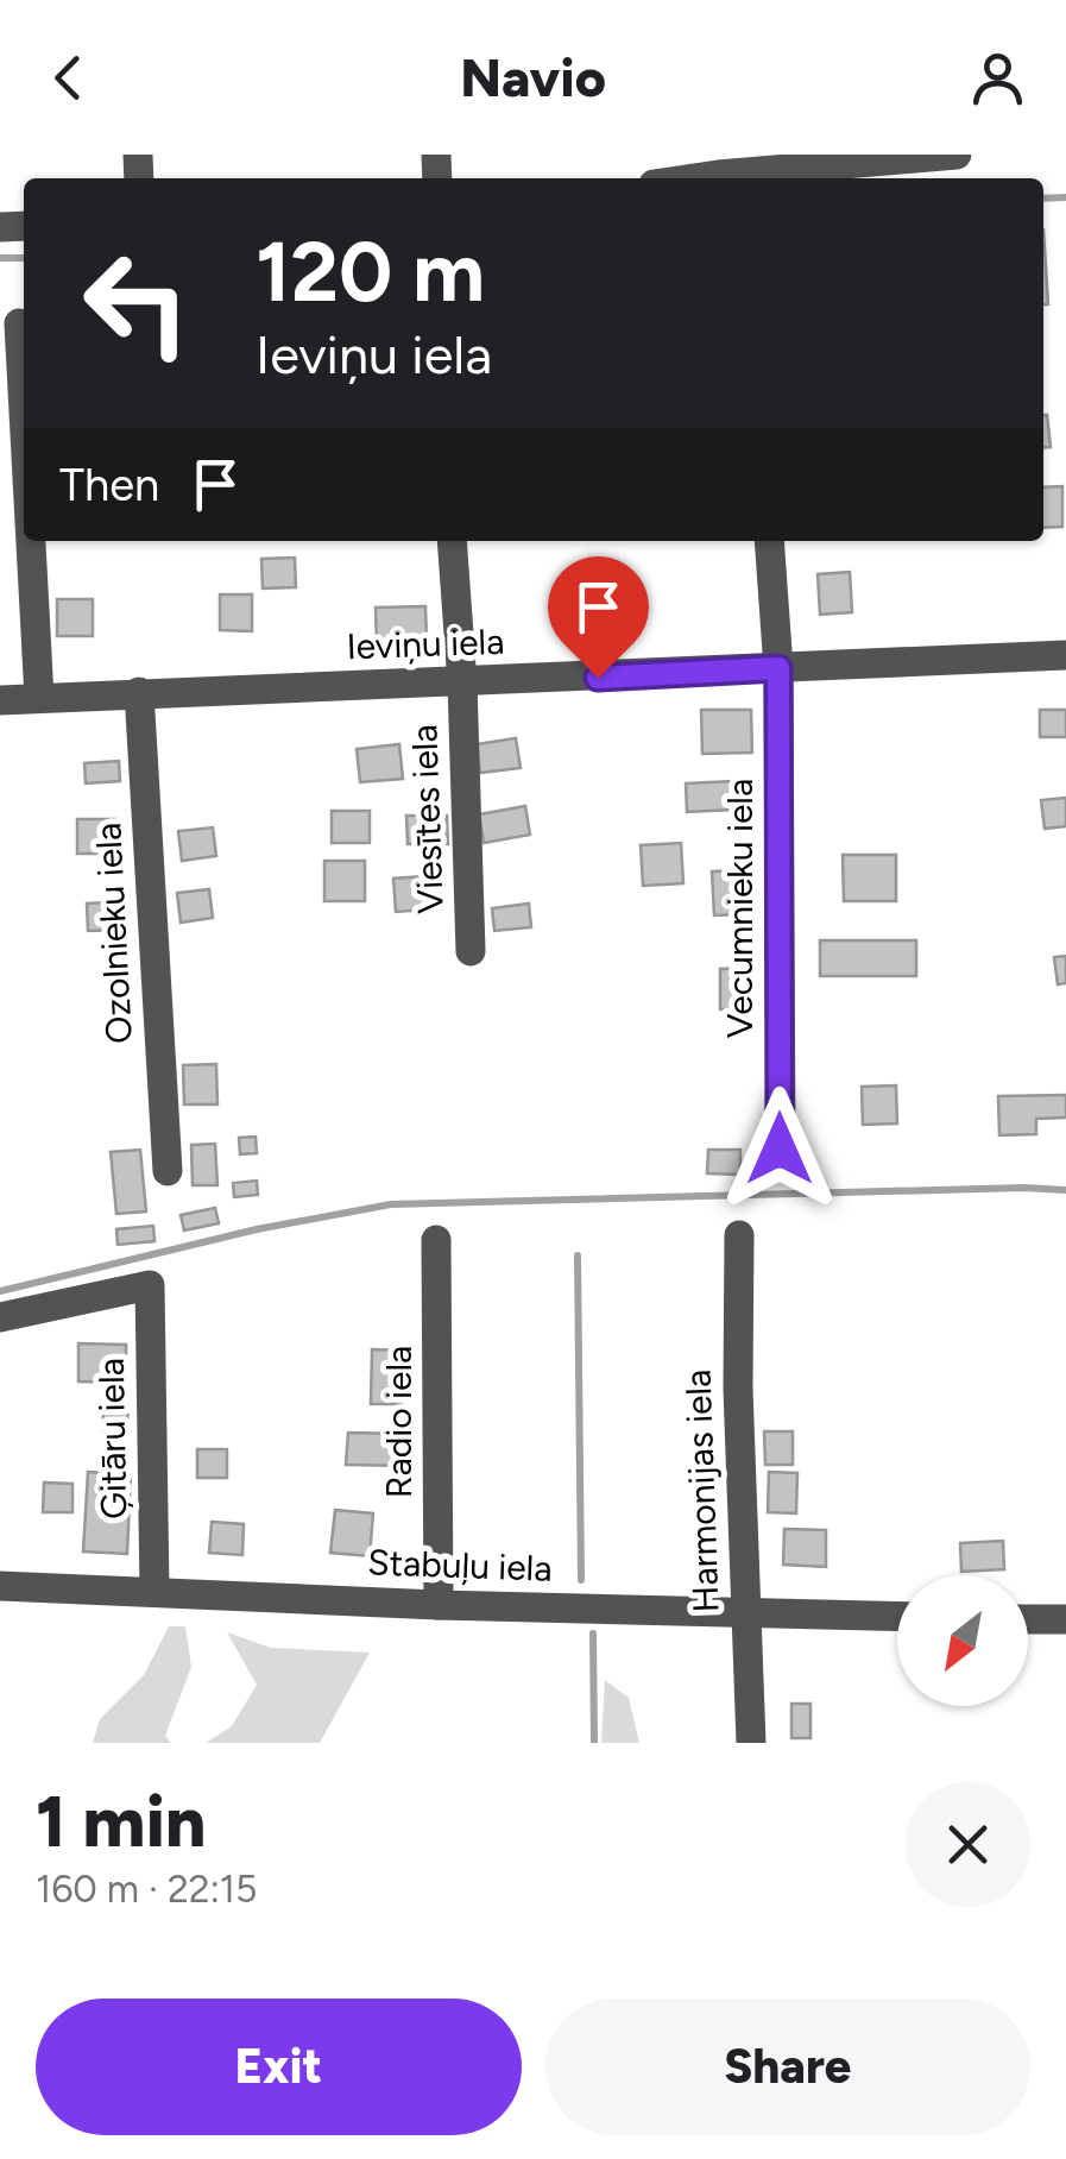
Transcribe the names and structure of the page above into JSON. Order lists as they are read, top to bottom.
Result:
{
  "streets": {
    "street": [
      "Ieviņu iela",
      "Viesītes iela",
      "Vecumnieku iela",
      "Ozolnieku iela",
      "Radio iela",
      "Ģitāru iela",
      "Harmonijas iela",
      "Stabuļu iela"
    ]
  },
  "crossings": [
    ["Ieviņu iela", "Viesītes iela"],
    ["Ieviņu iela", "Vecumnieku iela"],
    ["Ieviņu iela", "Ozolnieku iela"],
    ["Radio iela", "Stabuļu iela"],
    ["Ģitāru iela", "Stabuļu iela"],
    ["Harmonijas iela", "Stabuļu iela"]
  ],
  "north": "bottom left",
  "page": {
    "header": "Navio",
    "turn": ["120 m", "Ieviņu iela"],
    "then": "Then",
    "heading": ["1 min", "160 m · 22:15"],
    "buttons": ["Exit", "Share"]
  }
}
